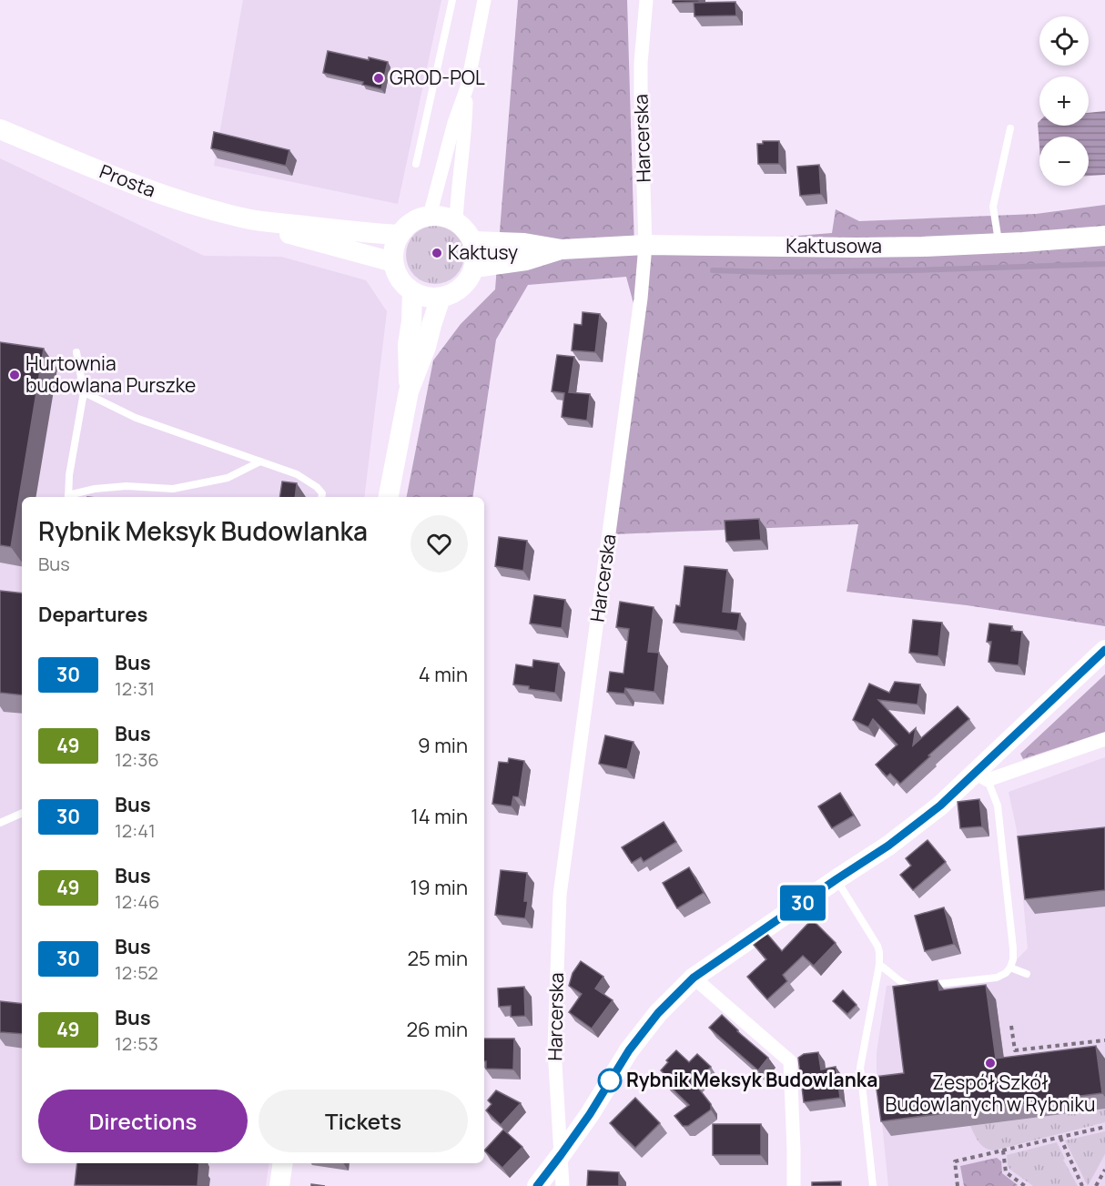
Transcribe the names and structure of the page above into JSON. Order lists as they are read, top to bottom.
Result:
{
  "streets": {
    "street": ["Harcerska", "Prosta", "Kaktusowa"]
  },
  "crossings": [
    ["Harcerska", "Kaktusowa"],
    ["Prosta", "Kaktusowa"]
  ],
  "places": [
    "GROD-POL",
    "Kaktusy",
    "Hurtownia budowlana Purszke",
    "Zespół Szkół Budowlanych w Rybniku",
    "Rybnik Meksyk Budowlanka"
  ],
  "lines": ["bus line 30"],
  "page": {
    "on_map": "30",
    "map_buttons": ["+", "−"],
    "heading": [
      ["Rybnik Meksyk Budowlanka", "Bus"],
      "Departures"
    ],
    "list": [
      {
        "mark": "30",
        "name": "Bus",
        "note": "12:31",
        "value": "4 min"
      },
      {
        "mark": "49",
        "name": "Bus",
        "note": "12:36",
        "value": "9 min"
      },
      {
        "mark": "30",
        "name": "Bus",
        "note": "12:41",
        "value": "14 min"
      },
      {
        "mark": "49",
        "name": "Bus",
        "note": "12:46",
        "value": "19 min"
      },
      {
        "mark": "30",
        "name": "Bus",
        "note": "12:52",
        "value": "25 min"
      },
      {
        "mark": "49",
        "name": "Bus",
        "note": "12:53",
        "value": "26 min"
      }
    ],
    "buttons": ["Directions", "Tickets"]
  }
}
